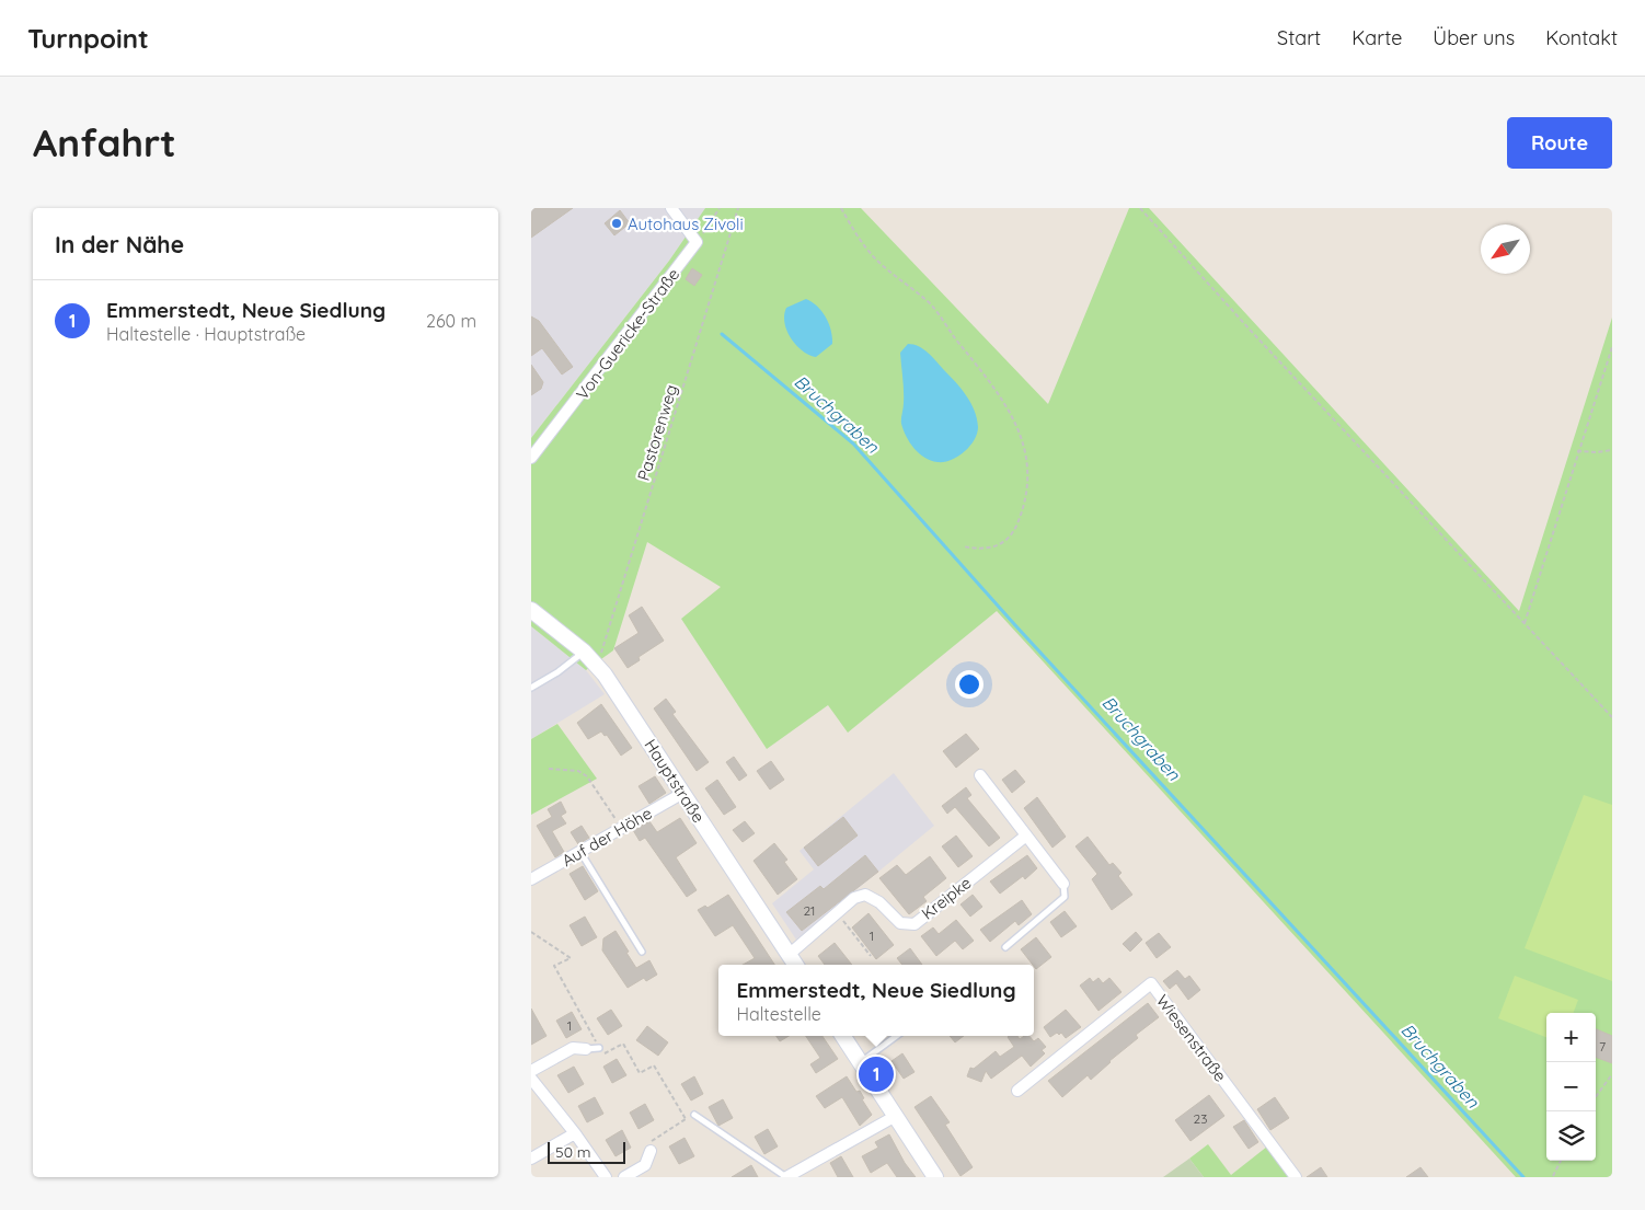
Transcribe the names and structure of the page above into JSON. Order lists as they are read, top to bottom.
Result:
{
  "streets": {
    "main road": ["Hauptstraße"],
    "street": [
      "Von-Guericke-Straße",
      "Auf der Höhe",
      "Kreipke",
      "Wiesenstraße"
    ],
    "path": ["Pastorenweg"]
  },
  "crossings": [
    ["Pastorenweg", "Hauptstraße"],
    ["Hauptstraße", "Auf der Höhe"],
    ["Hauptstraße", "Kreipke"]
  ],
  "water": ["Bruchgraben"],
  "places": ["Autohaus Zivoli"],
  "house_numbers": [
    "21",
    "1",
    "1",
    "7",
    "23"
  ],
  "scale_bar": "50 m",
  "north": "bottom left",
  "page": {
    "header": "Turnpoint",
    "nav": [
      "Start",
      "Karte",
      "Über uns",
      "Kontakt"
    ],
    "buttons": "Route",
    "title": "Anfahrt",
    "heading": "In der Nähe",
    "list": [
      {
        "mark": "1",
        "name": "Emmerstedt, Neue Siedlung",
        "note": "Haltestelle · Hauptstraße",
        "value": "260 m"
      }
    ],
    "popup": ["Emmerstedt, Neue Siedlung", "Haltestelle"],
    "map_buttons": ["+", "−"],
    "pins": "1",
    "scale": "50 m"
  }
}
